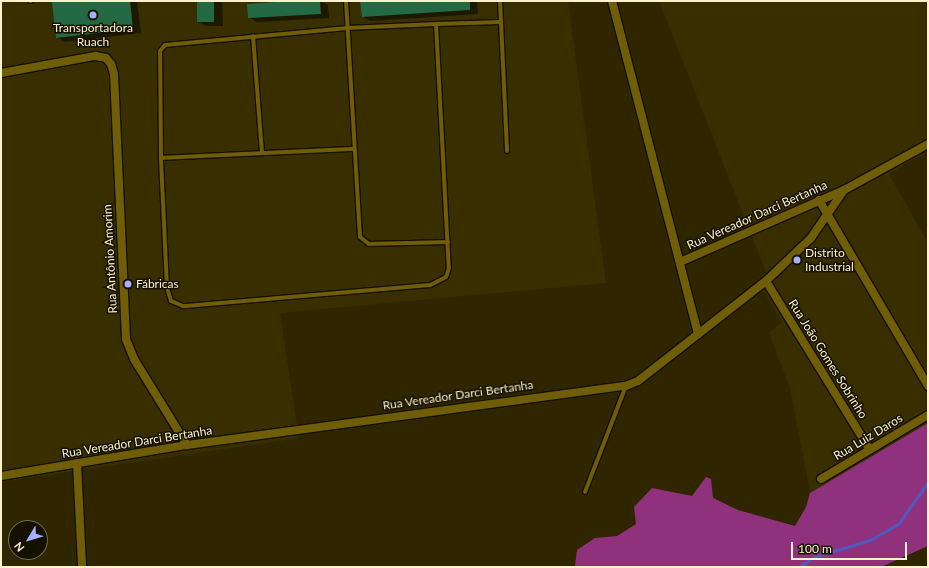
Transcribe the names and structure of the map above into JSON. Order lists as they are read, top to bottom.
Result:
{
  "streets": {
    "street": [
      "Rua Vereador Darci Bertanha",
      "Rua Antônio Amorim",
      "Rua João Gomes Sobrinho",
      "Rua Luiz Daros"
    ]
  },
  "crossings": [
    ["Rua Vereador Darci Bertanha", "Rua Antônio Amorim"],
    ["Rua Vereador Darci Bertanha", "Rua João Gomes Sobrinho"],
    ["Rua João Gomes Sobrinho", "Rua Luiz Daros"]
  ],
  "places": ["Transportadora Ruach", "Distrito Industrial", "Fábricas"],
  "scale_bar": "100 m",
  "north": "bottom left"
}
